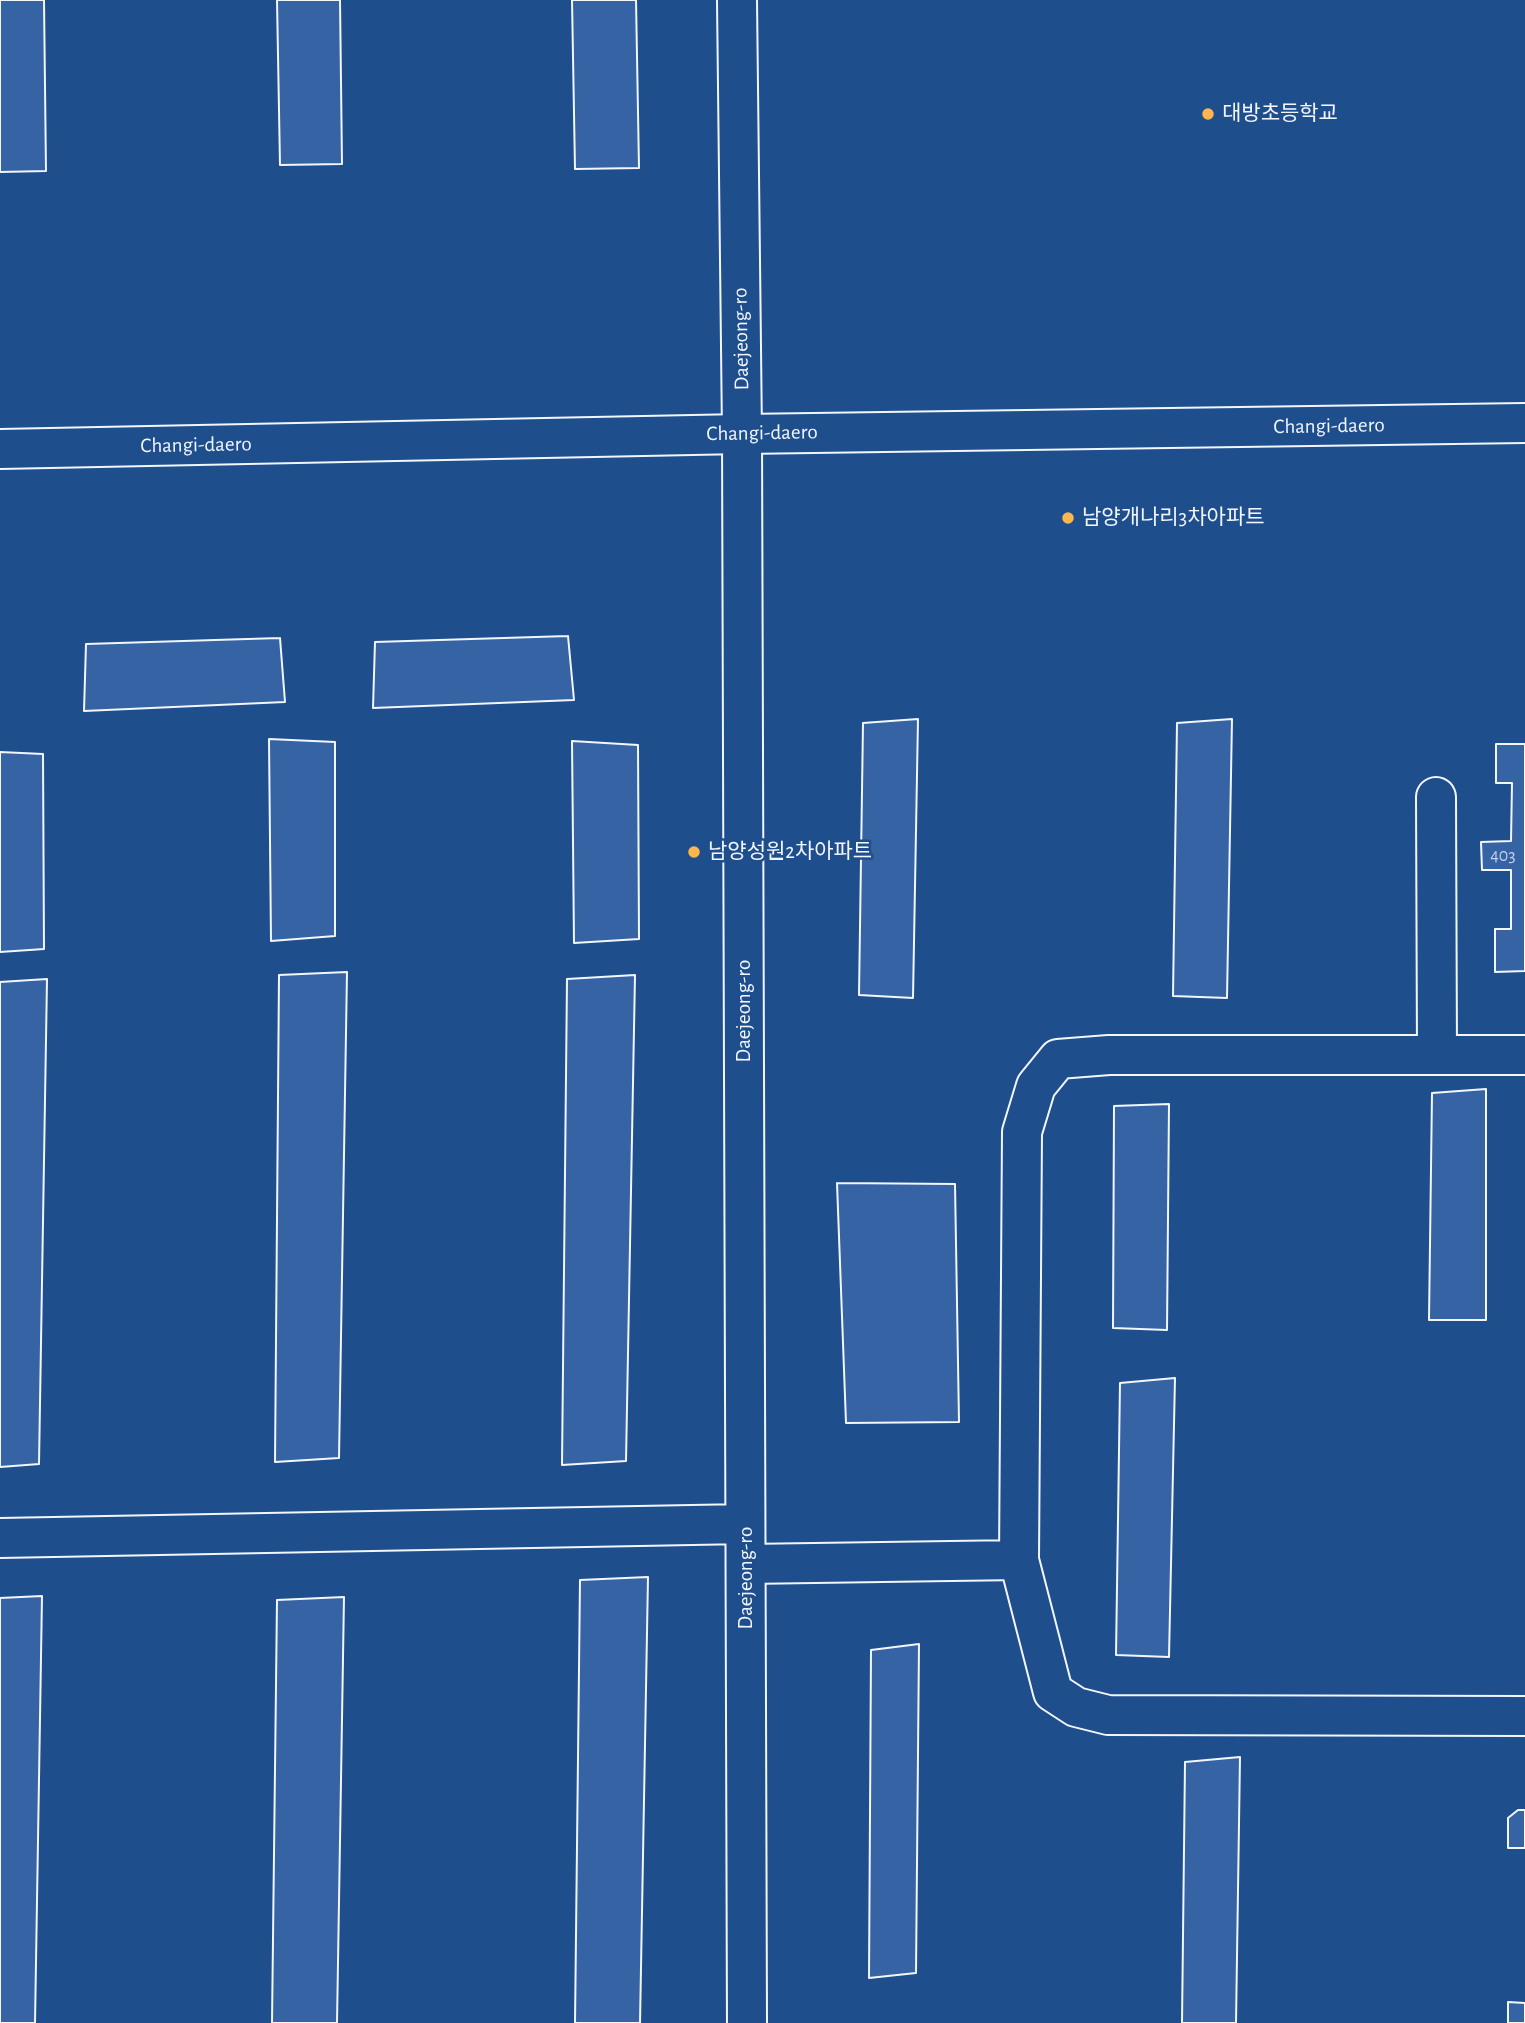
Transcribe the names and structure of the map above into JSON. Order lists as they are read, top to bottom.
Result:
{
  "streets": {
    "street": ["Daejeong-ro", "Changi-daero"]
  },
  "crossings": [
    ["Daejeong-ro", "Changi-daero"]
  ],
  "places": ["대방초등학교", "남양개나리3차아파트", "남양성원2차아파트"],
  "house_numbers": ["403"]
}
